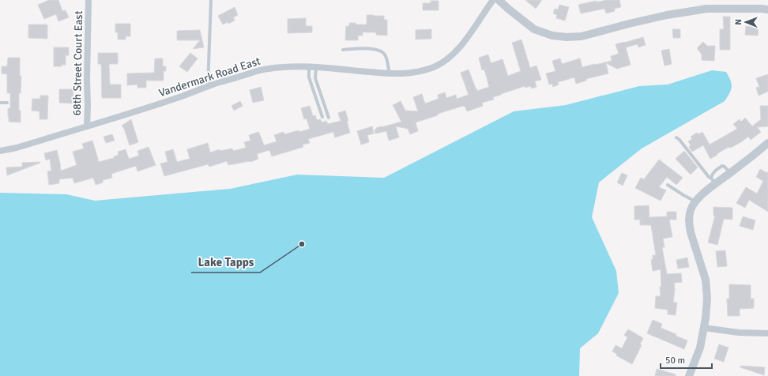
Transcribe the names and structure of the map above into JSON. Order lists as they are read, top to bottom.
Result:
{
  "streets": {
    "street": ["68th Street Court East", "Vandermark Road East"]
  },
  "crossings": [
    ["68th Street Court East", "Vandermark Road East"]
  ],
  "places": ["Lake Tapps"],
  "scale_bar": "50 m",
  "north": "left"
}
